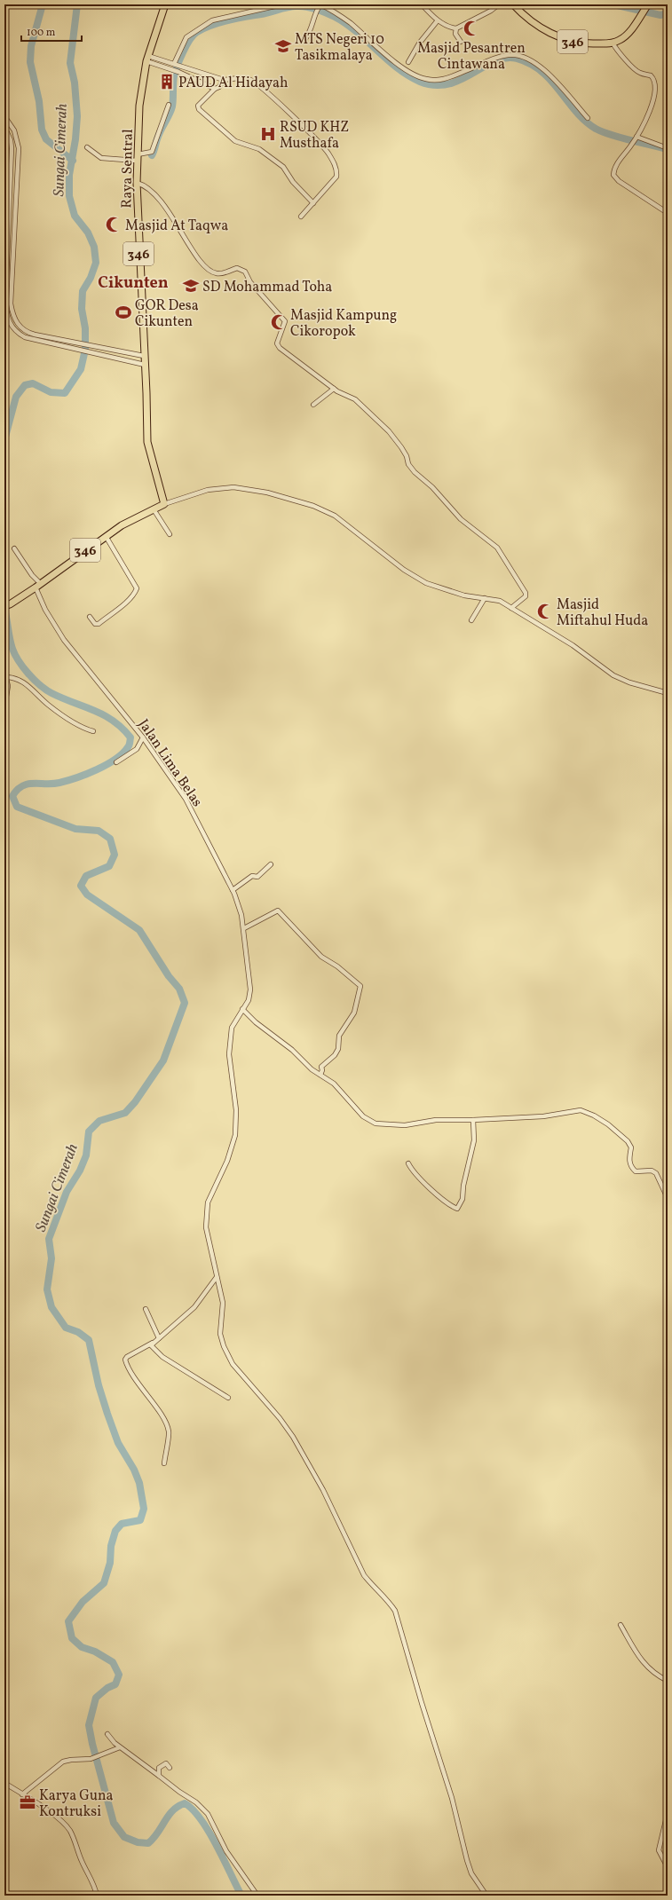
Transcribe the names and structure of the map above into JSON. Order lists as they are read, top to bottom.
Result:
{
  "streets": {
    "main road": ["346", "Raya Sentral"],
    "street": ["Jalan Lima Belas"]
  },
  "crossings": [
    ["346", "Raya Sentral"],
    ["346", "Jalan Lima Belas"]
  ],
  "districts": ["Cikunten"],
  "water": ["Sungai Cimerah"],
  "places": {
    "mosque": [
      "Masjid Pesantren Cintawana",
      "Masjid At Taqwa",
      "Masjid Kampung Cikoropok",
      "Masjid Miftahul Huda"
    ],
    "school or university": ["MTS Negeri 10 Tasikmalaya", "SD Mohammad Toha"],
    "building": ["PAUD Al Hidayah"],
    "hospital": ["RSUD KHZ Musthafa"],
    "sports": ["GOR Desa Cikunten"],
    "office": ["Karya Guna Kontruksi"]
  },
  "scale_bar": "100 m"
}
